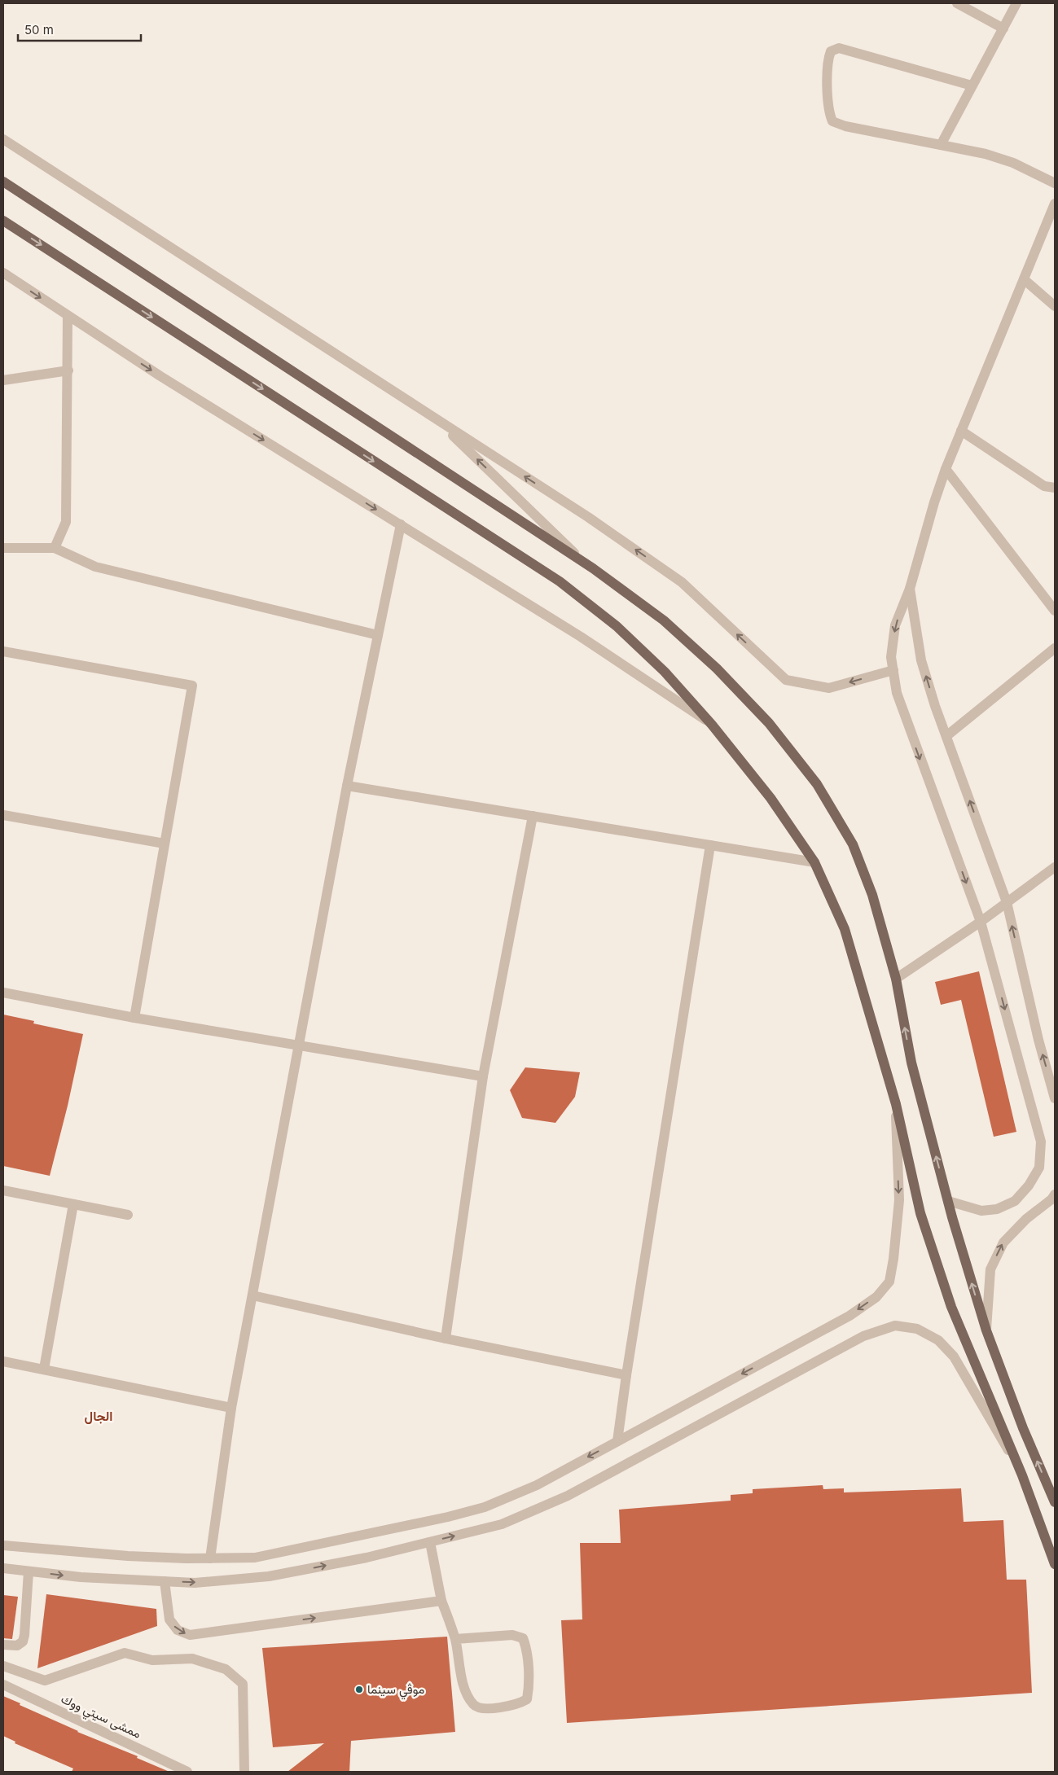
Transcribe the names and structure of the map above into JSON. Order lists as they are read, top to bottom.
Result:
{
  "streets": {
    "street": ["ممشى سيتي ووك"]
  },
  "districts": ["الجال"],
  "places": ["موڤي سينما"],
  "scale_bar": "50 m"
}
